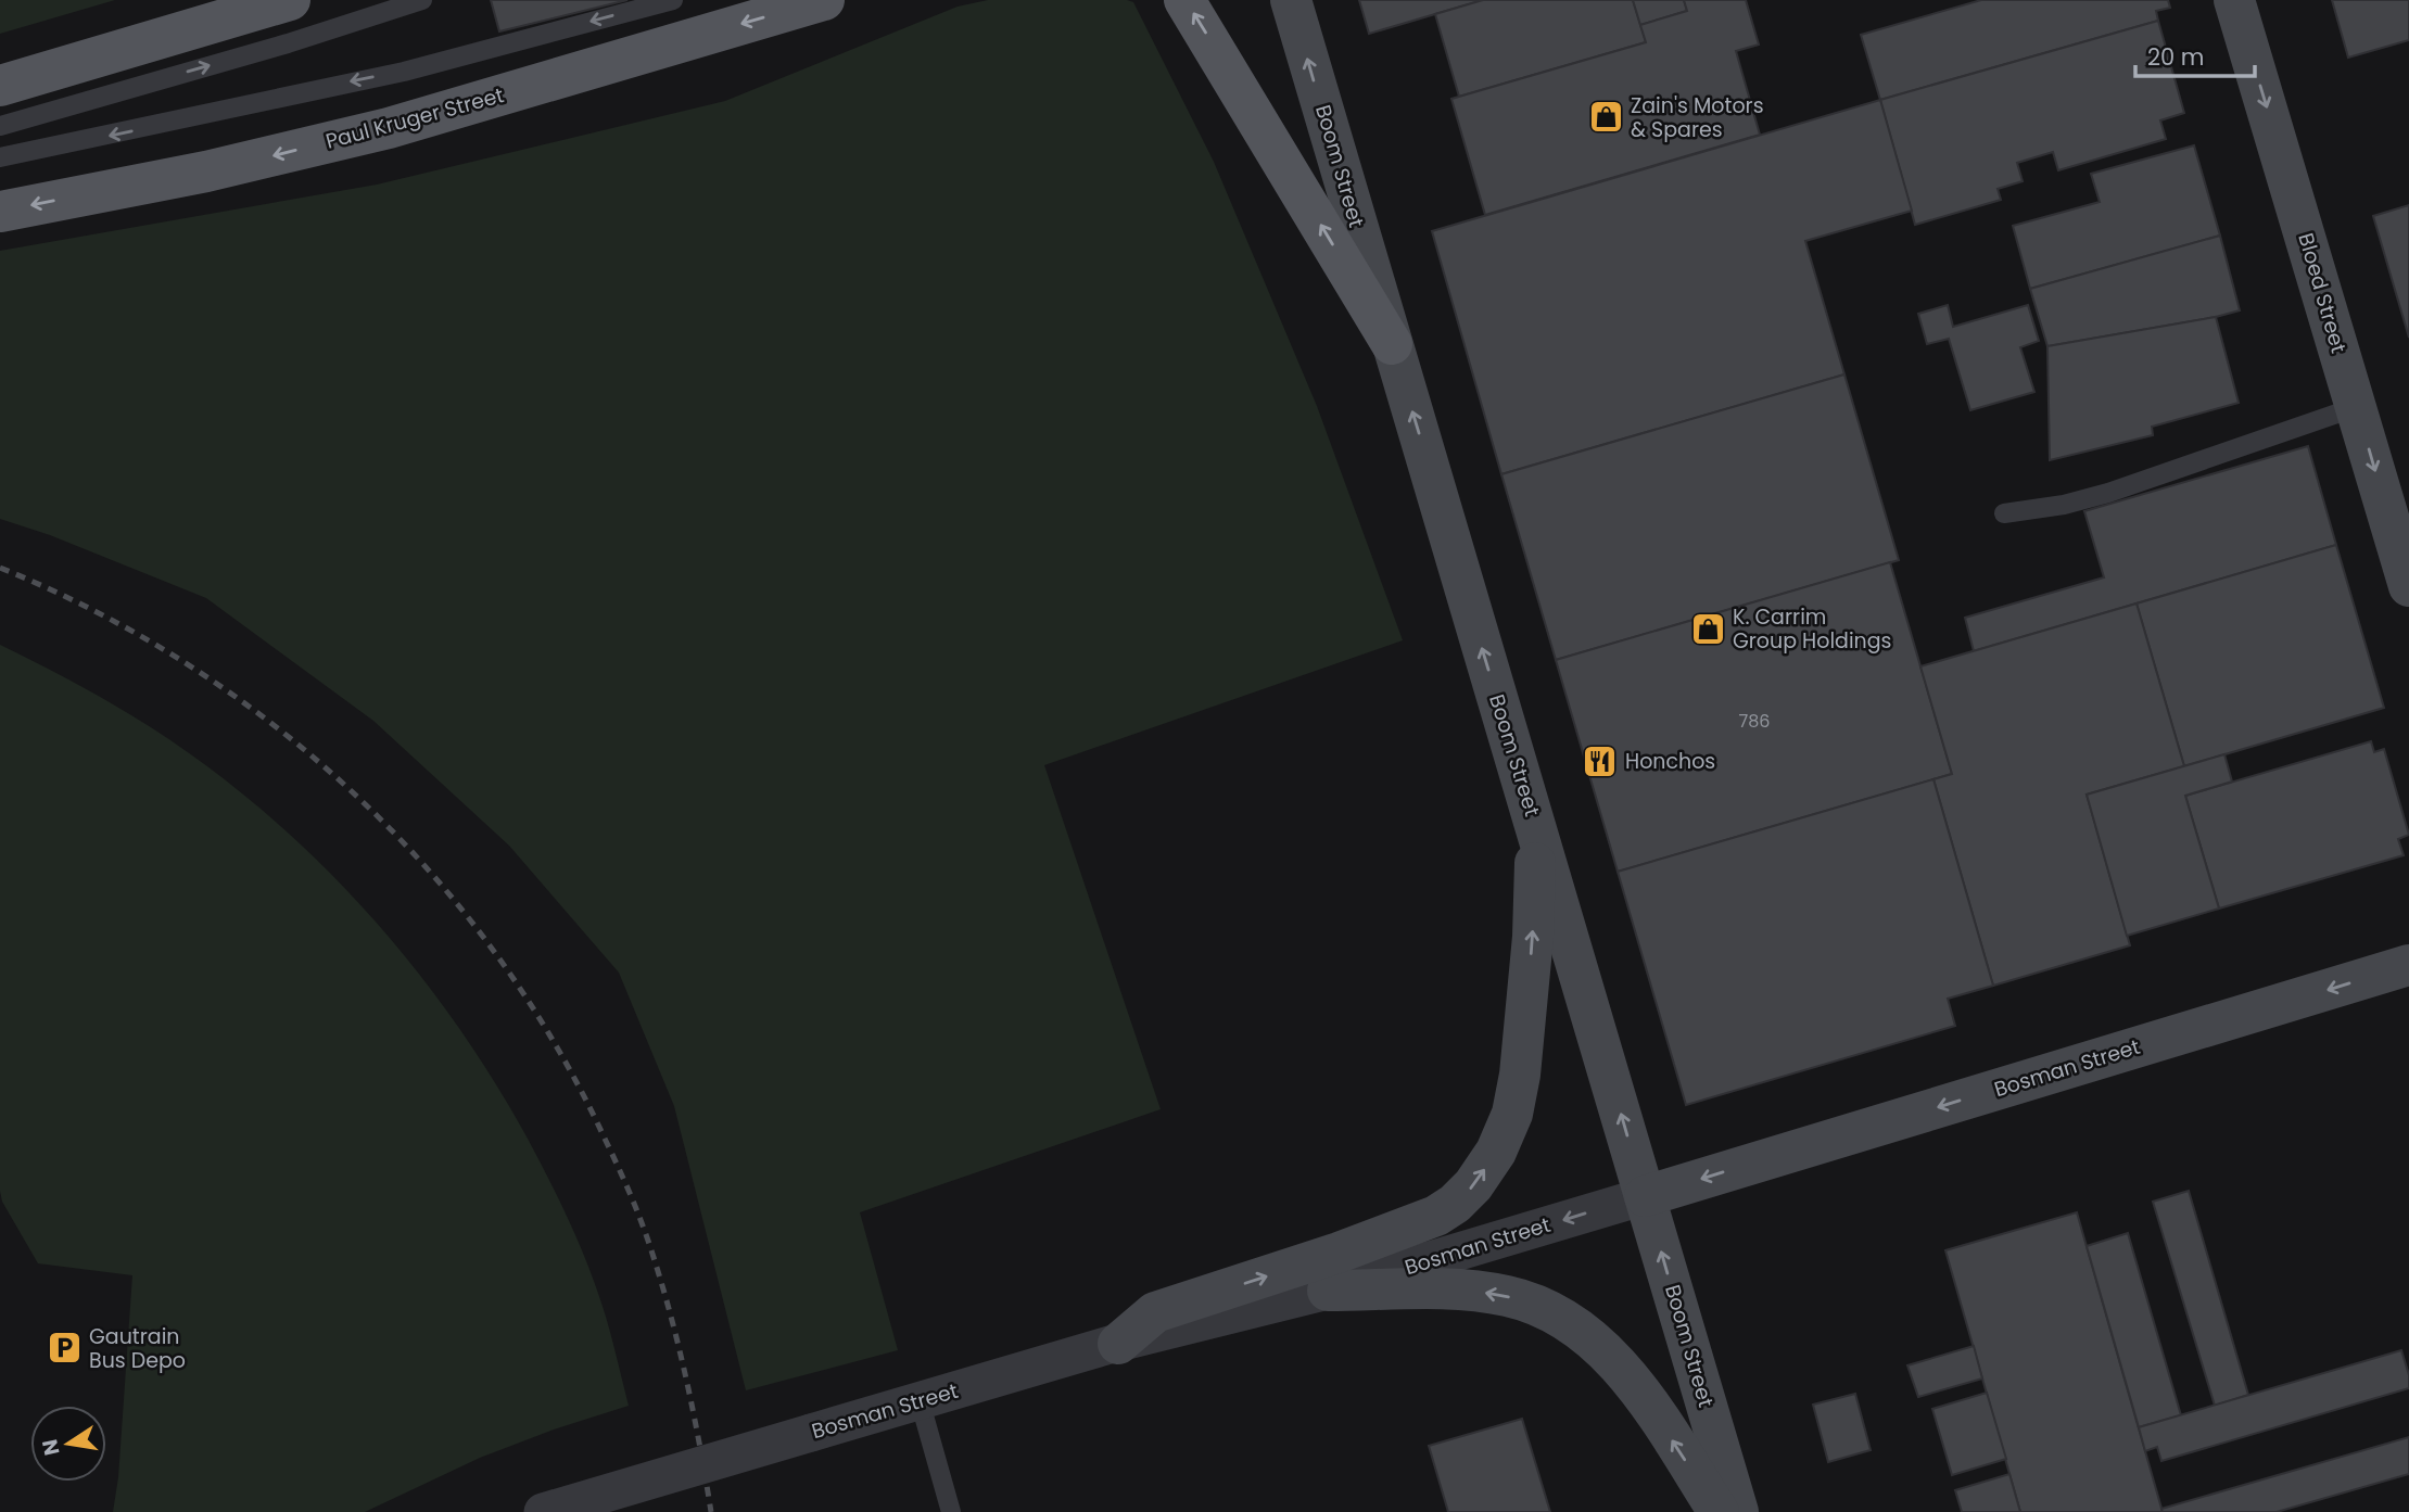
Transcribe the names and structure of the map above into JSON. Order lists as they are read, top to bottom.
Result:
{
  "streets": {
    "main road": [
      "Paul Kruger Street",
      "Boom Street",
      "Bloed Street",
      "Bosman Street"
    ]
  },
  "crossings": [
    ["Boom Street", "Bosman Street"]
  ],
  "one_way": ["Boom Street", "Bloed Street", "Bosman Street"],
  "places": {
    "shop": ["Zain's Motors & Spares", "K. Carrim Group Holdings"],
    "restaurant": ["Honchos"],
    "parking": ["Gautrain Bus Depo"]
  },
  "house_numbers": ["786"],
  "scale_bar": "20 m",
  "north": "left"
}
